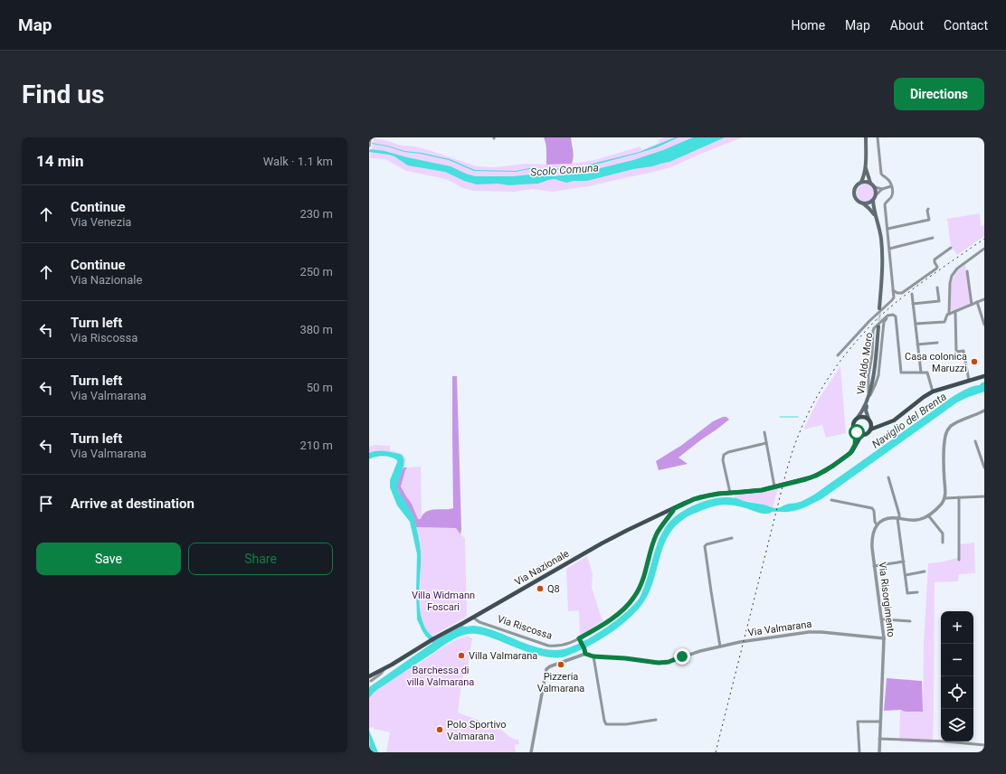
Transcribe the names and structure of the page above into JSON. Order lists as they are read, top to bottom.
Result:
{
  "streets": {
    "main road": ["Via Aldo Moro", "Via Nazionale"],
    "street": ["Via Risorgimento", "Via Riscossa", "Via Valmarana"]
  },
  "crossings": [
    ["Via Aldo Moro", "Via Nazionale"],
    ["Via Nazionale", "Via Riscossa"],
    ["Via Risorgimento", "Via Valmarana"]
  ],
  "water": ["Scolo Comuna", "Naviglio del Brenta"],
  "parks": ["Villa Widmann Foscari", "Barchessa di villa Valmarana"],
  "places": [
    "Casa colonica Maruzzi",
    "Q8",
    "Villa Valmarana",
    "Pizzeria Valmarana",
    "Polo Sportivo Valmarana"
  ],
  "page": {
    "header": "Map",
    "nav": [
      "Home",
      "Map",
      "About",
      "Contact"
    ],
    "buttons": [
      "Directions",
      ["Save", "Share"]
    ],
    "title": "Find us",
    "heading": ["14 min", "Walk · 1.1 km"],
    "list": [
      ["Continue", "Via Venezia", "230 m"],
      ["Continue", "Via Nazionale", "250 m"],
      ["Turn left", "Via Riscossa", "380 m"],
      ["Turn left", "Via Valmarana", "50 m"],
      ["Turn left", "Via Valmarana", "210 m"],
      "Arrive at destination"
    ],
    "map_buttons": ["+", "−"]
  }
}
